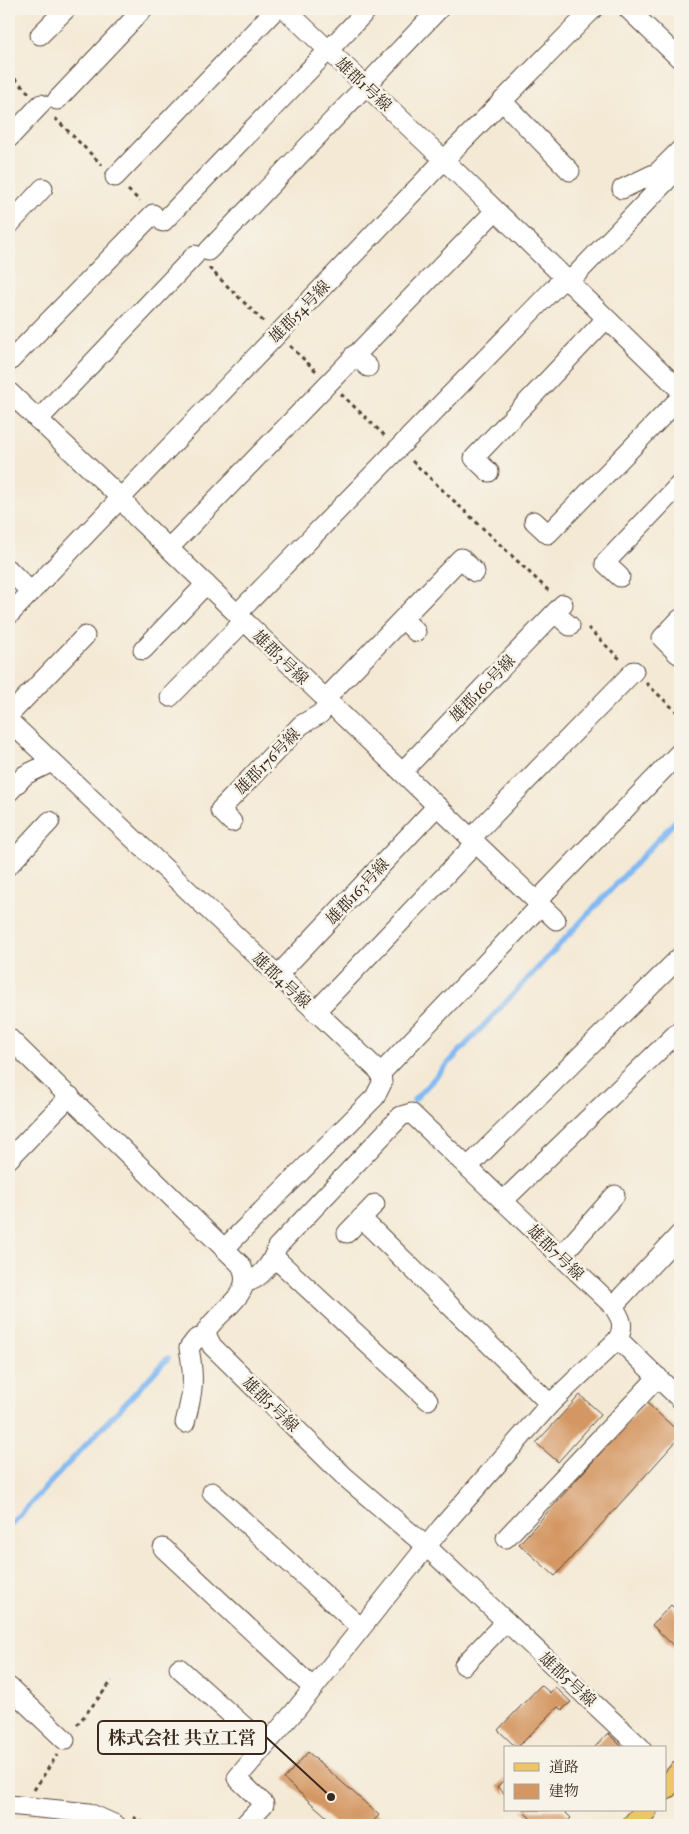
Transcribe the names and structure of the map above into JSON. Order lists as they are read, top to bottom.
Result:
{
  "streets": {
    "street": [
      "雄郡1号線",
      "雄郡54号線",
      "雄郡3号線",
      "雄郡160号線",
      "雄郡176号線",
      "雄郡163号線",
      "雄郡4号線",
      "雄郡7号線",
      "雄郡5号線"
    ]
  },
  "crossings": [
    ["雄郡1号線", "雄郡54号線"],
    ["雄郡54号線", "雄郡3号線"],
    ["雄郡3号線", "雄郡160号線"],
    ["雄郡3号線", "雄郡176号線"],
    ["雄郡3号線", "雄郡163号線"],
    ["雄郡163号線", "雄郡4号線"]
  ],
  "places": ["株式会社 共立工営"],
  "legend": ["道路", "建物"]
}
